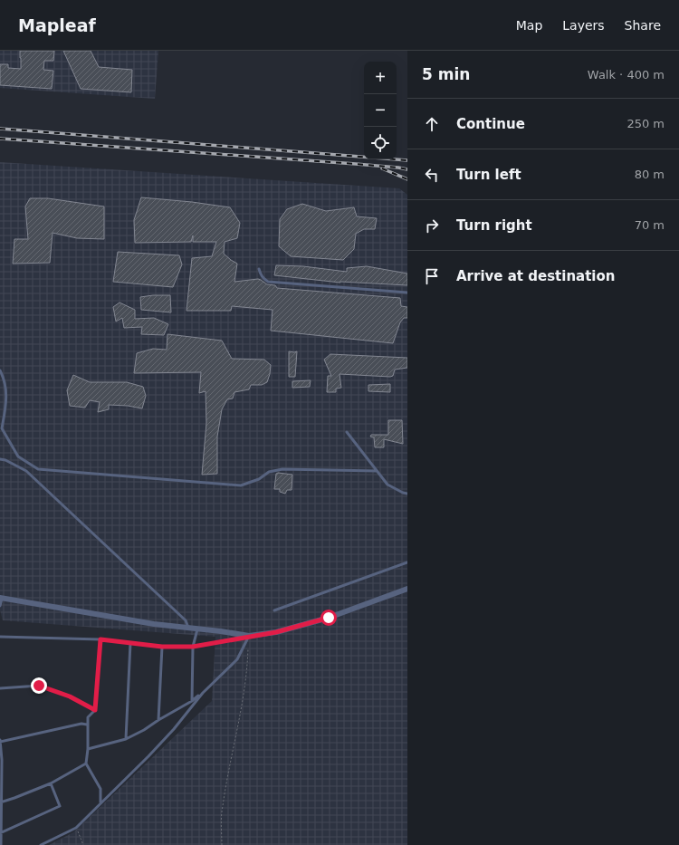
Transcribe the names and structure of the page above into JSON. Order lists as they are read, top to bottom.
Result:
{
  "page": {
    "header": "Mapleaf",
    "nav": ["Map", "Layers", "Share"],
    "heading": ["5 min", "Walk · 400 m"],
    "map_buttons": ["+", "−"],
    "list": [
      ["Continue", "250 m"],
      ["Turn left", "80 m"],
      ["Turn right", "70 m"],
      "Arrive at destination"
    ]
  }
}
